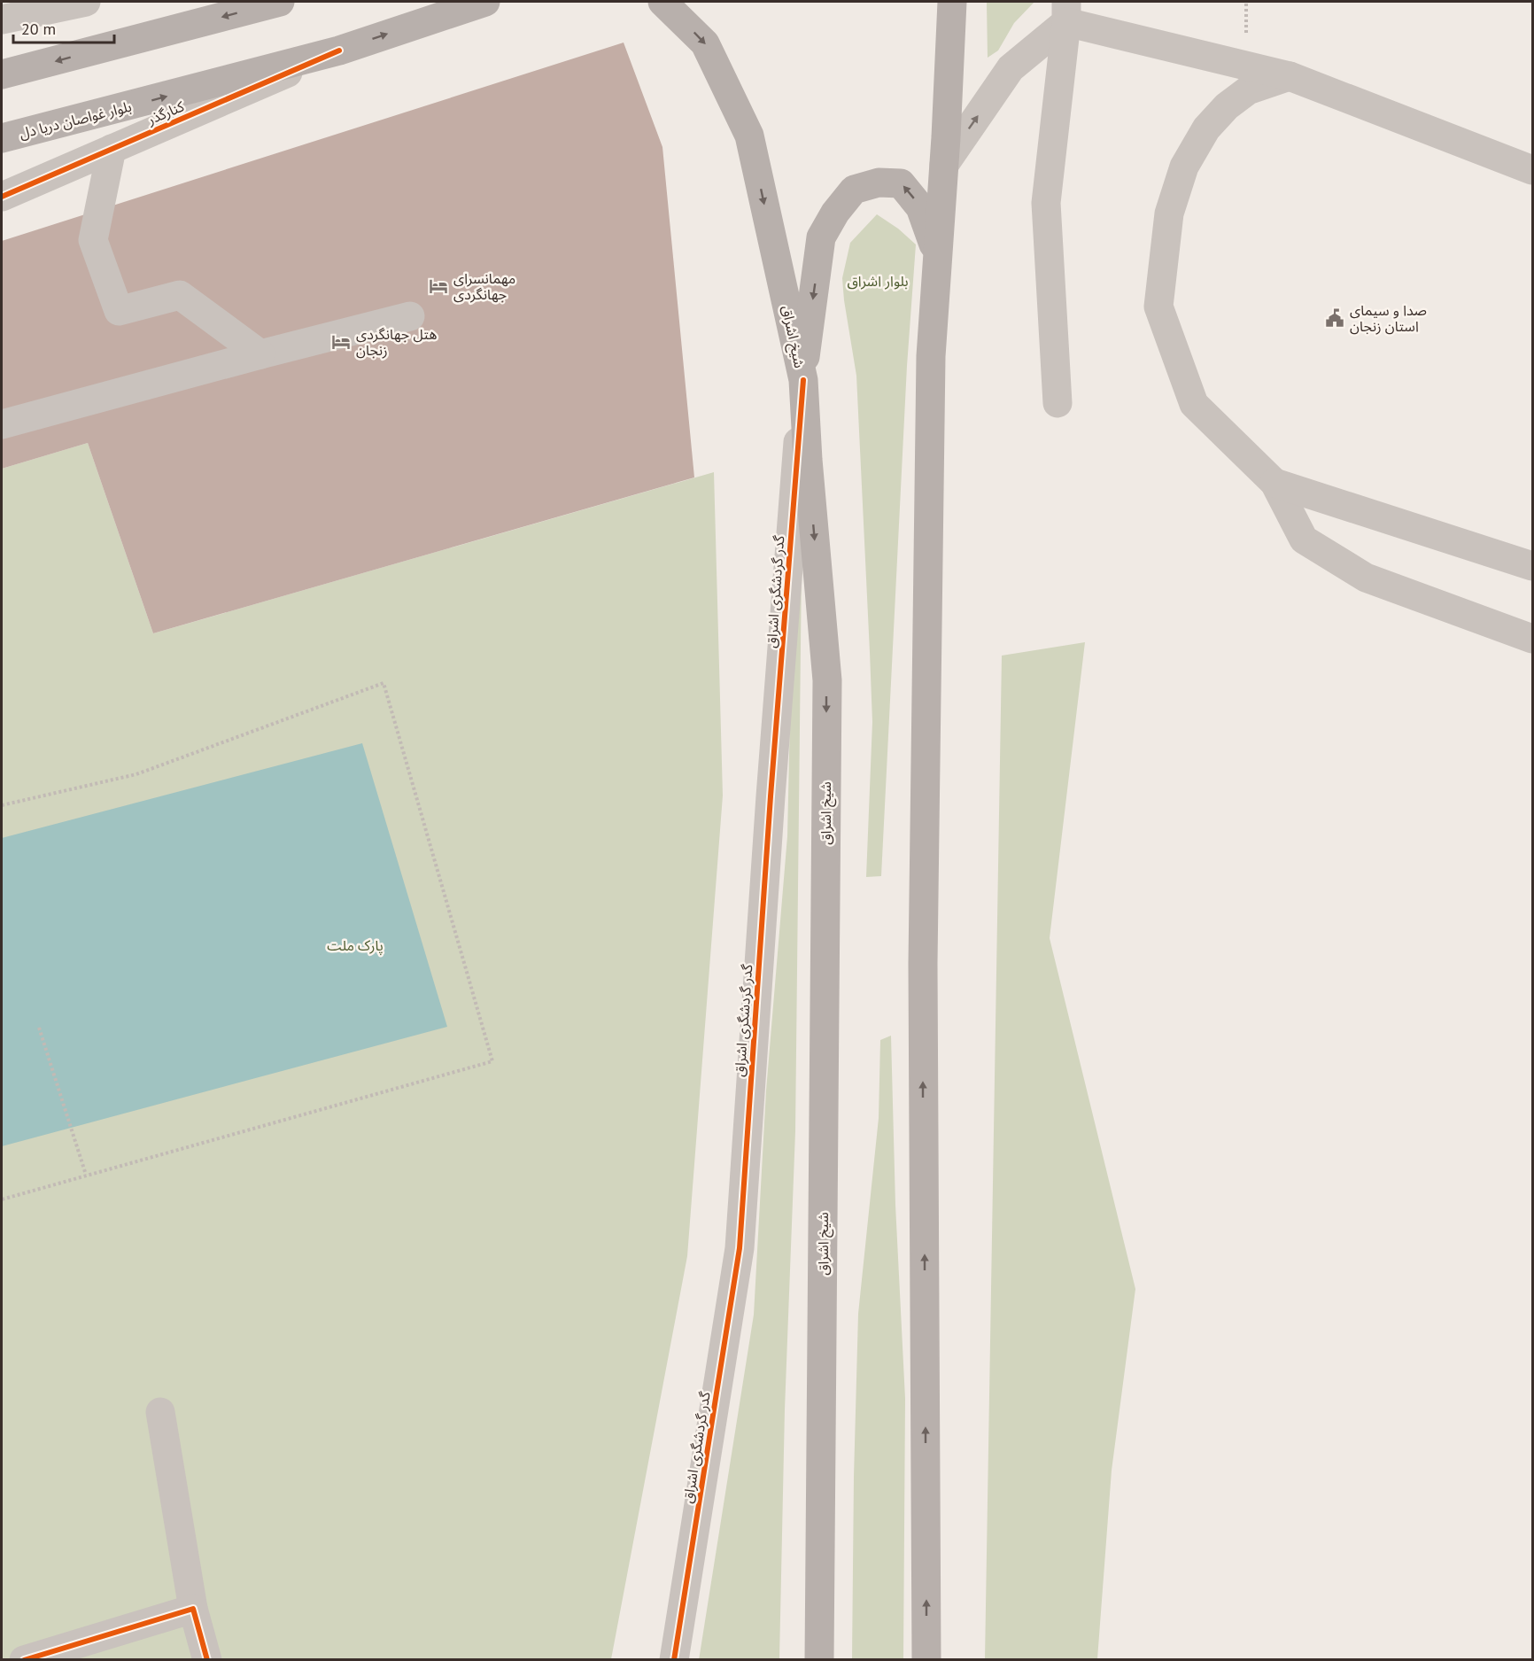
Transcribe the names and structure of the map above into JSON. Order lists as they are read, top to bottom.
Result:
{
  "streets": {
    "main road": ["بلوار غواصان دریا دل", "شیخ اشراق"],
    "street": ["کنارگذر", "گدر گردشگری اشراق"]
  },
  "crossings": [
    ["کنارگذر", "بلوار غواصان دریا دل"],
    ["شیخ اشراق", "گدر گردشگری اشراق"]
  ],
  "parks": ["بلوار اشراق", "پارک ملت"],
  "places": {
    "hotel": ["مهمانسرای جهانگردی", "هتل جهانگردی زنجان"],
    "public building": ["صدا و سیمای استان زنجان"]
  },
  "scale_bar": "20 m"
}
